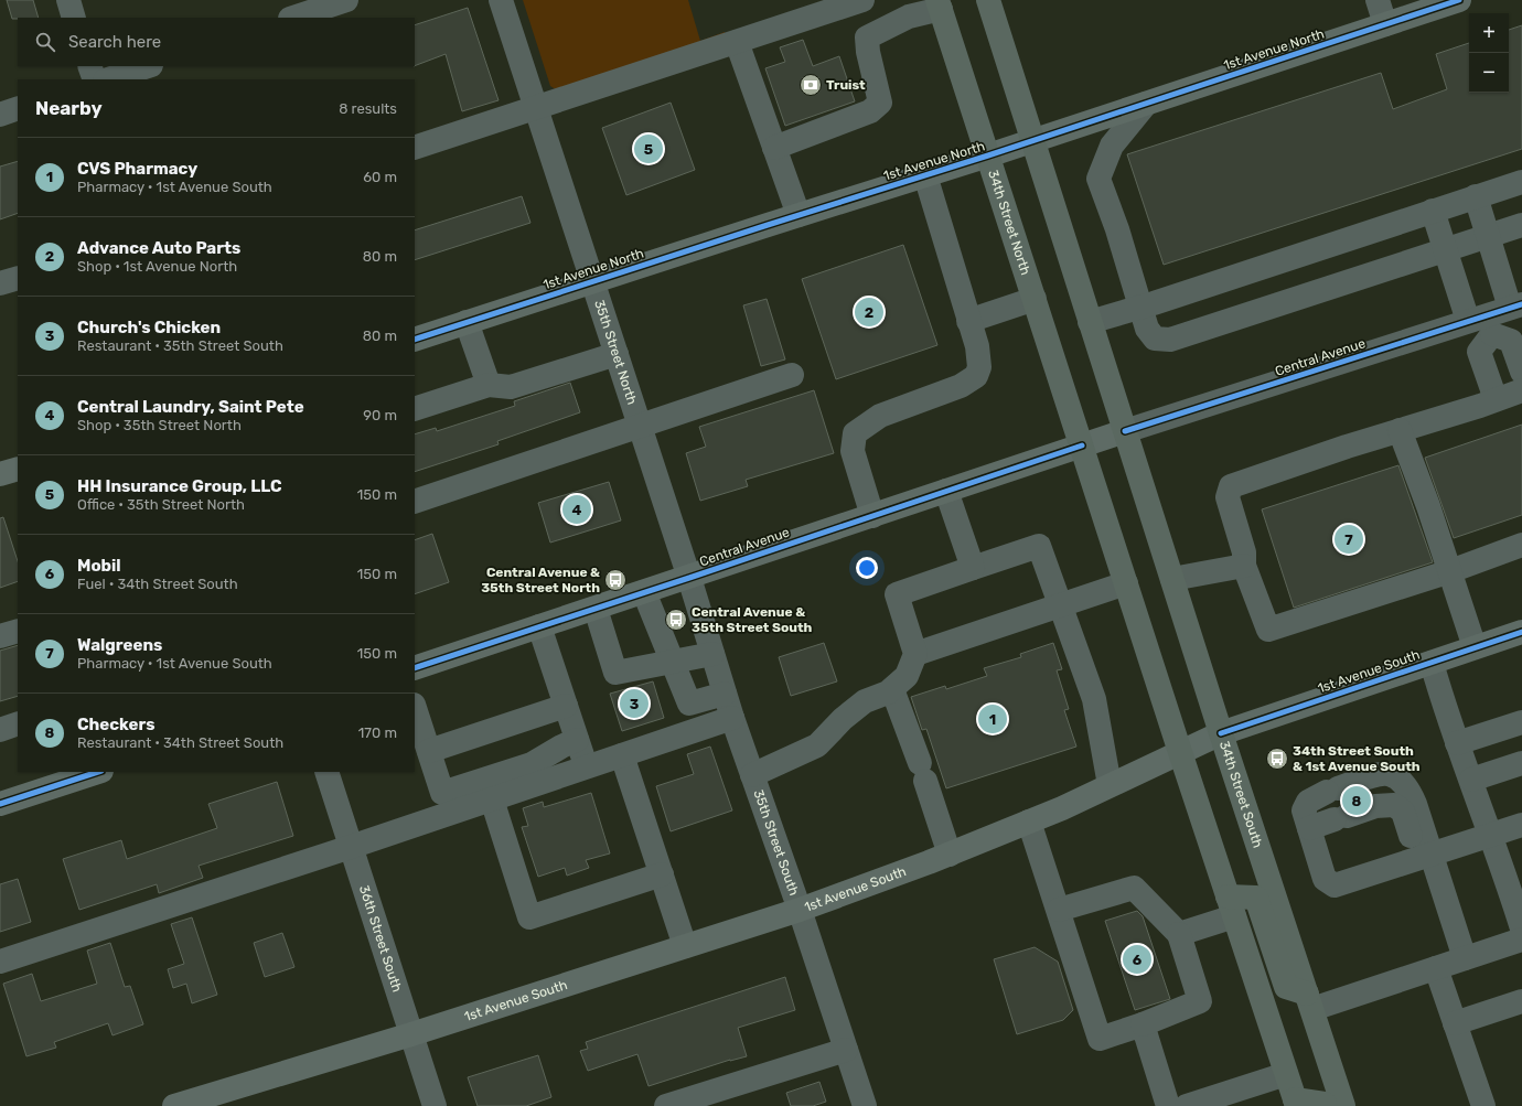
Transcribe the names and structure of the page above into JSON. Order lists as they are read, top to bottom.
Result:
{
  "streets": {
    "highway": ["34th Street North", "34th Street South"],
    "main road": ["1st Avenue North", "Central Avenue", "1st Avenue South"],
    "street": ["35th Street North", "35th Street South", "36th Street South"]
  },
  "crossings": [
    ["1st Avenue North", "34th Street North"],
    ["1st Avenue North", "35th Street North"],
    ["34th Street North", "Central Avenue"],
    ["35th Street North", "Central Avenue"],
    ["35th Street North", "35th Street South"],
    ["Central Avenue", "34th Street South"],
    ["Central Avenue", "35th Street South"],
    ["1st Avenue South", "34th Street South"],
    ["1st Avenue South", "35th Street South"],
    ["1st Avenue South", "36th Street South"]
  ],
  "places": {
    "bank": ["Truist"],
    "bus stop": ["Central Avenue & 35th Street North", "Central Avenue & 35th Street South", "34th Street South & 1st Avenue South"]
  },
  "page": {
    "map_buttons": ["+", "−"],
    "search": "Search here",
    "heading": ["Nearby", "8 results"],
    "pins": [
      "5",
      "2",
      "4",
      "7",
      "3",
      "1",
      "8",
      "6"
    ],
    "list": [
      {
        "mark": "1",
        "name": "CVS Pharmacy",
        "note": "Pharmacy · 1st Avenue South",
        "value": "60 m"
      },
      {
        "mark": "2",
        "name": "Advance Auto Parts",
        "note": "Shop · 1st Avenue North",
        "value": "80 m"
      },
      {
        "mark": "3",
        "name": "Church's Chicken",
        "note": "Restaurant · 35th Street South",
        "value": "80 m"
      },
      {
        "mark": "4",
        "name": "Central Laundry, Saint Pete",
        "note": "Shop · 35th Street North",
        "value": "90 m"
      },
      {
        "mark": "5",
        "name": "HH Insurance Group, LLC",
        "note": "Office · 35th Street North",
        "value": "150 m"
      },
      {
        "mark": "6",
        "name": "Mobil",
        "note": "Fuel · 34th Street South",
        "value": "150 m"
      },
      {
        "mark": "7",
        "name": "Walgreens",
        "note": "Pharmacy · 1st Avenue South",
        "value": "150 m"
      },
      {
        "mark": "8",
        "name": "Checkers",
        "note": "Restaurant · 34th Street South",
        "value": "170 m"
      }
    ]
  }
}
